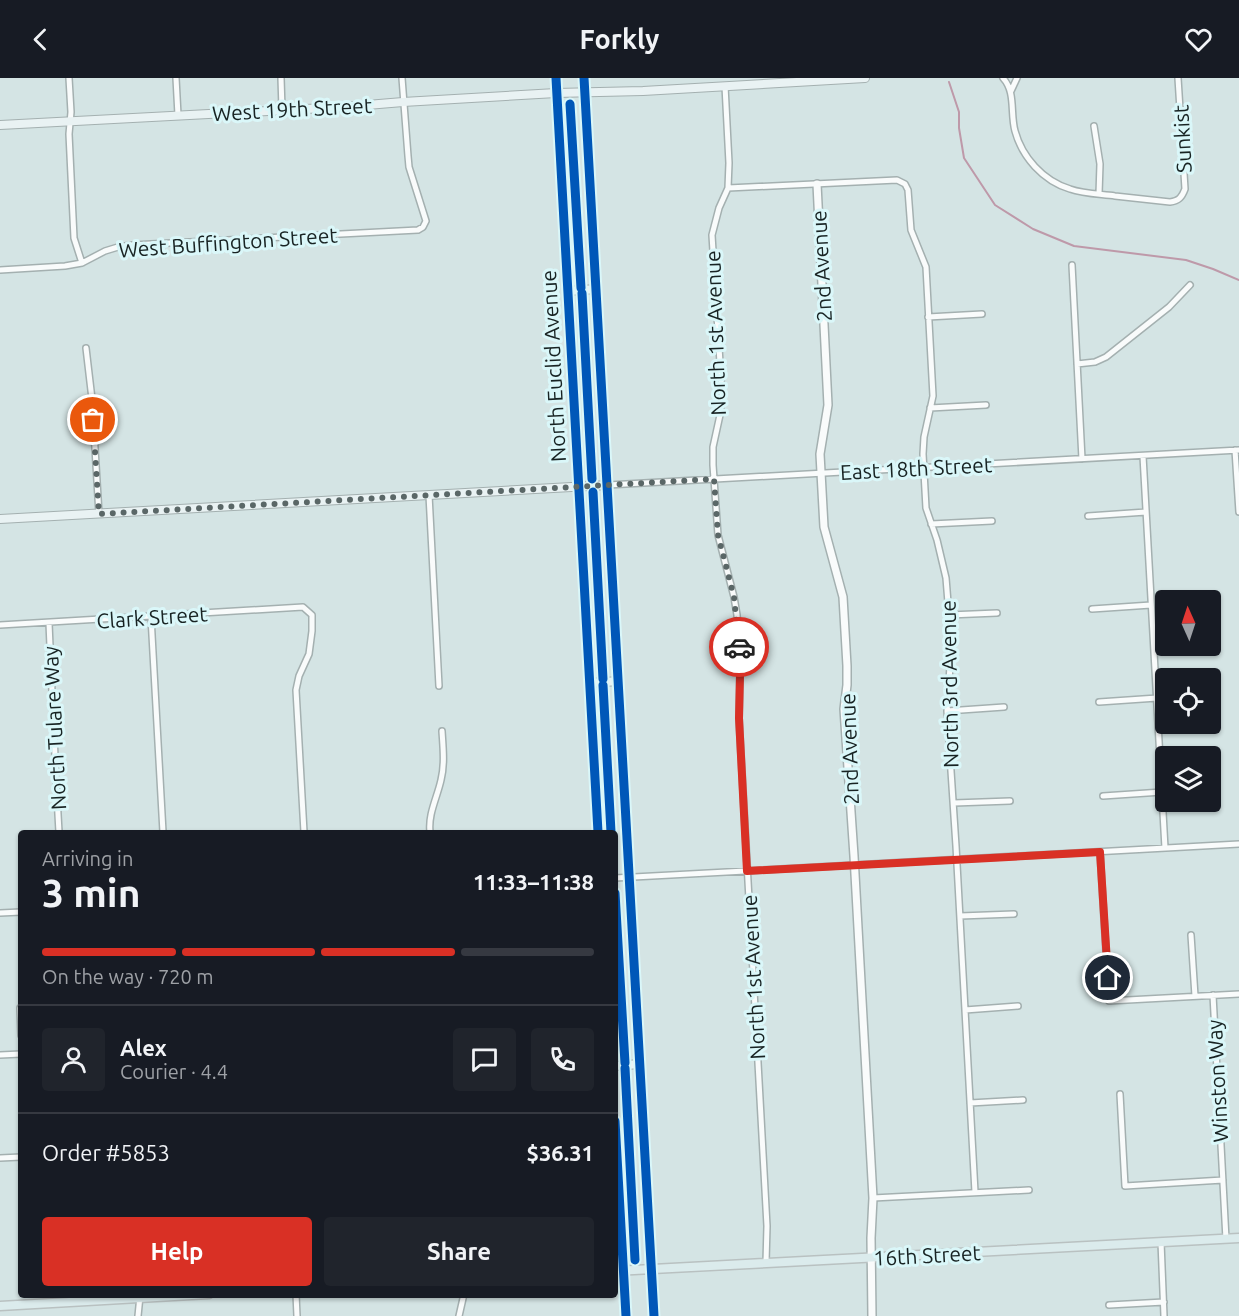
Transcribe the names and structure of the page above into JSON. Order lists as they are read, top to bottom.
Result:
{
  "streets": {
    "main road": [
      "West 19th Street",
      "North Euclid Avenue",
      "East 18th Street",
      "16th Street"
    ],
    "street": [
      "Sunkist",
      "West Buffington Street",
      "2nd Avenue",
      "North 1st Avenue",
      "Clark Street",
      "North 3rd Avenue",
      "North Tulare Way",
      "Winston Way"
    ]
  },
  "crossings": [
    ["West 19th Street", "West Buffington Street"],
    ["West 19th Street", "North 1st Avenue"],
    ["West 19th Street", "North Euclid Avenue"],
    ["2nd Avenue", "East 18th Street"],
    ["2nd Avenue", "North 3rd Avenue"],
    ["2nd Avenue", "16th Street"],
    ["North 1st Avenue", "East 18th Street"],
    ["North 1st Avenue", "16th Street"],
    ["North Euclid Avenue", "East 18th Street"],
    ["East 18th Street", "North 3rd Avenue"],
    ["Clark Street", "North Tulare Way"],
    ["Winston Way", "16th Street"]
  ],
  "north": "top",
  "page": {
    "header": "Forkly",
    "heading": ["3 min", "Arriving in", "11:33–11:38"],
    "panel": [
      "Alex",
      "Courier · 4.4",
      "Order #5853",
      "$36.31"
    ],
    "bar": "On the way · 720 m",
    "buttons": ["Help", "Share"]
  }
}
